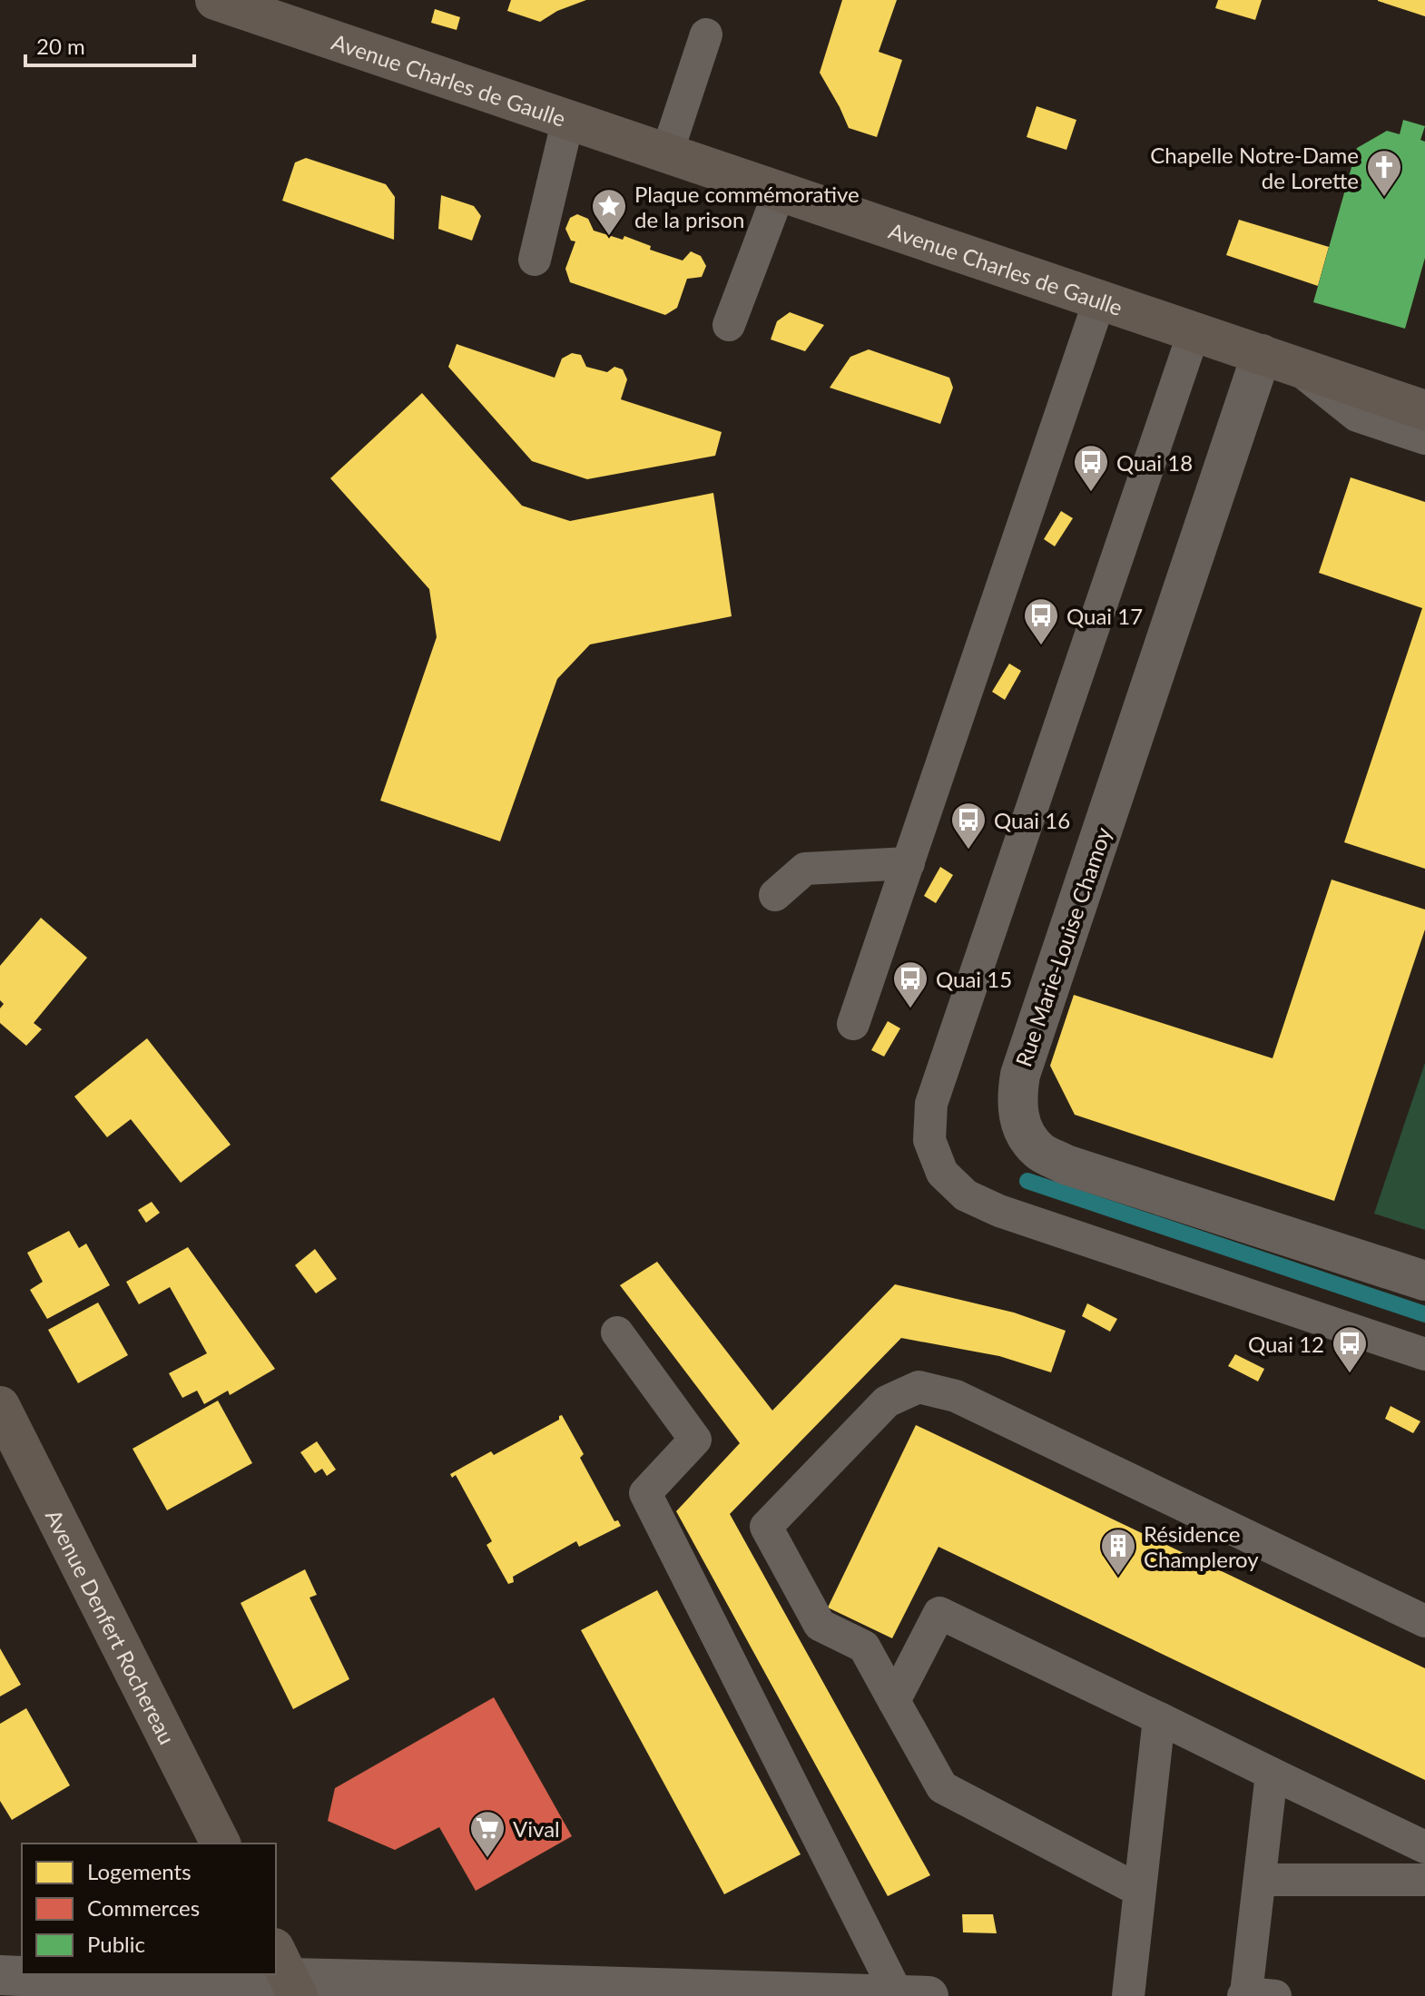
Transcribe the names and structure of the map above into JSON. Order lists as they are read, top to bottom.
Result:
{
  "streets": {
    "main road": ["Avenue Charles de Gaulle", "Avenue Denfert Rochereau"],
    "street": ["Rue Marie-Louise Chamoy"]
  },
  "crossings": [
    ["Avenue Charles de Gaulle", "Rue Marie-Louise Chamoy"]
  ],
  "places": {
    "church": ["Chapelle Notre-Dame de Lorette"],
    "place": ["Plaque commémorative de la prison"],
    "bus stop": [
      "Quai 18",
      "Quai 17",
      "Quai 16",
      "Quai 15",
      "Quai 12"
    ],
    "building": ["Résidence Champleroy"],
    "supermarket": ["Vival"]
  },
  "legend": ["Logements", "Commerces", "Public"],
  "scale_bar": "20 m"
}
